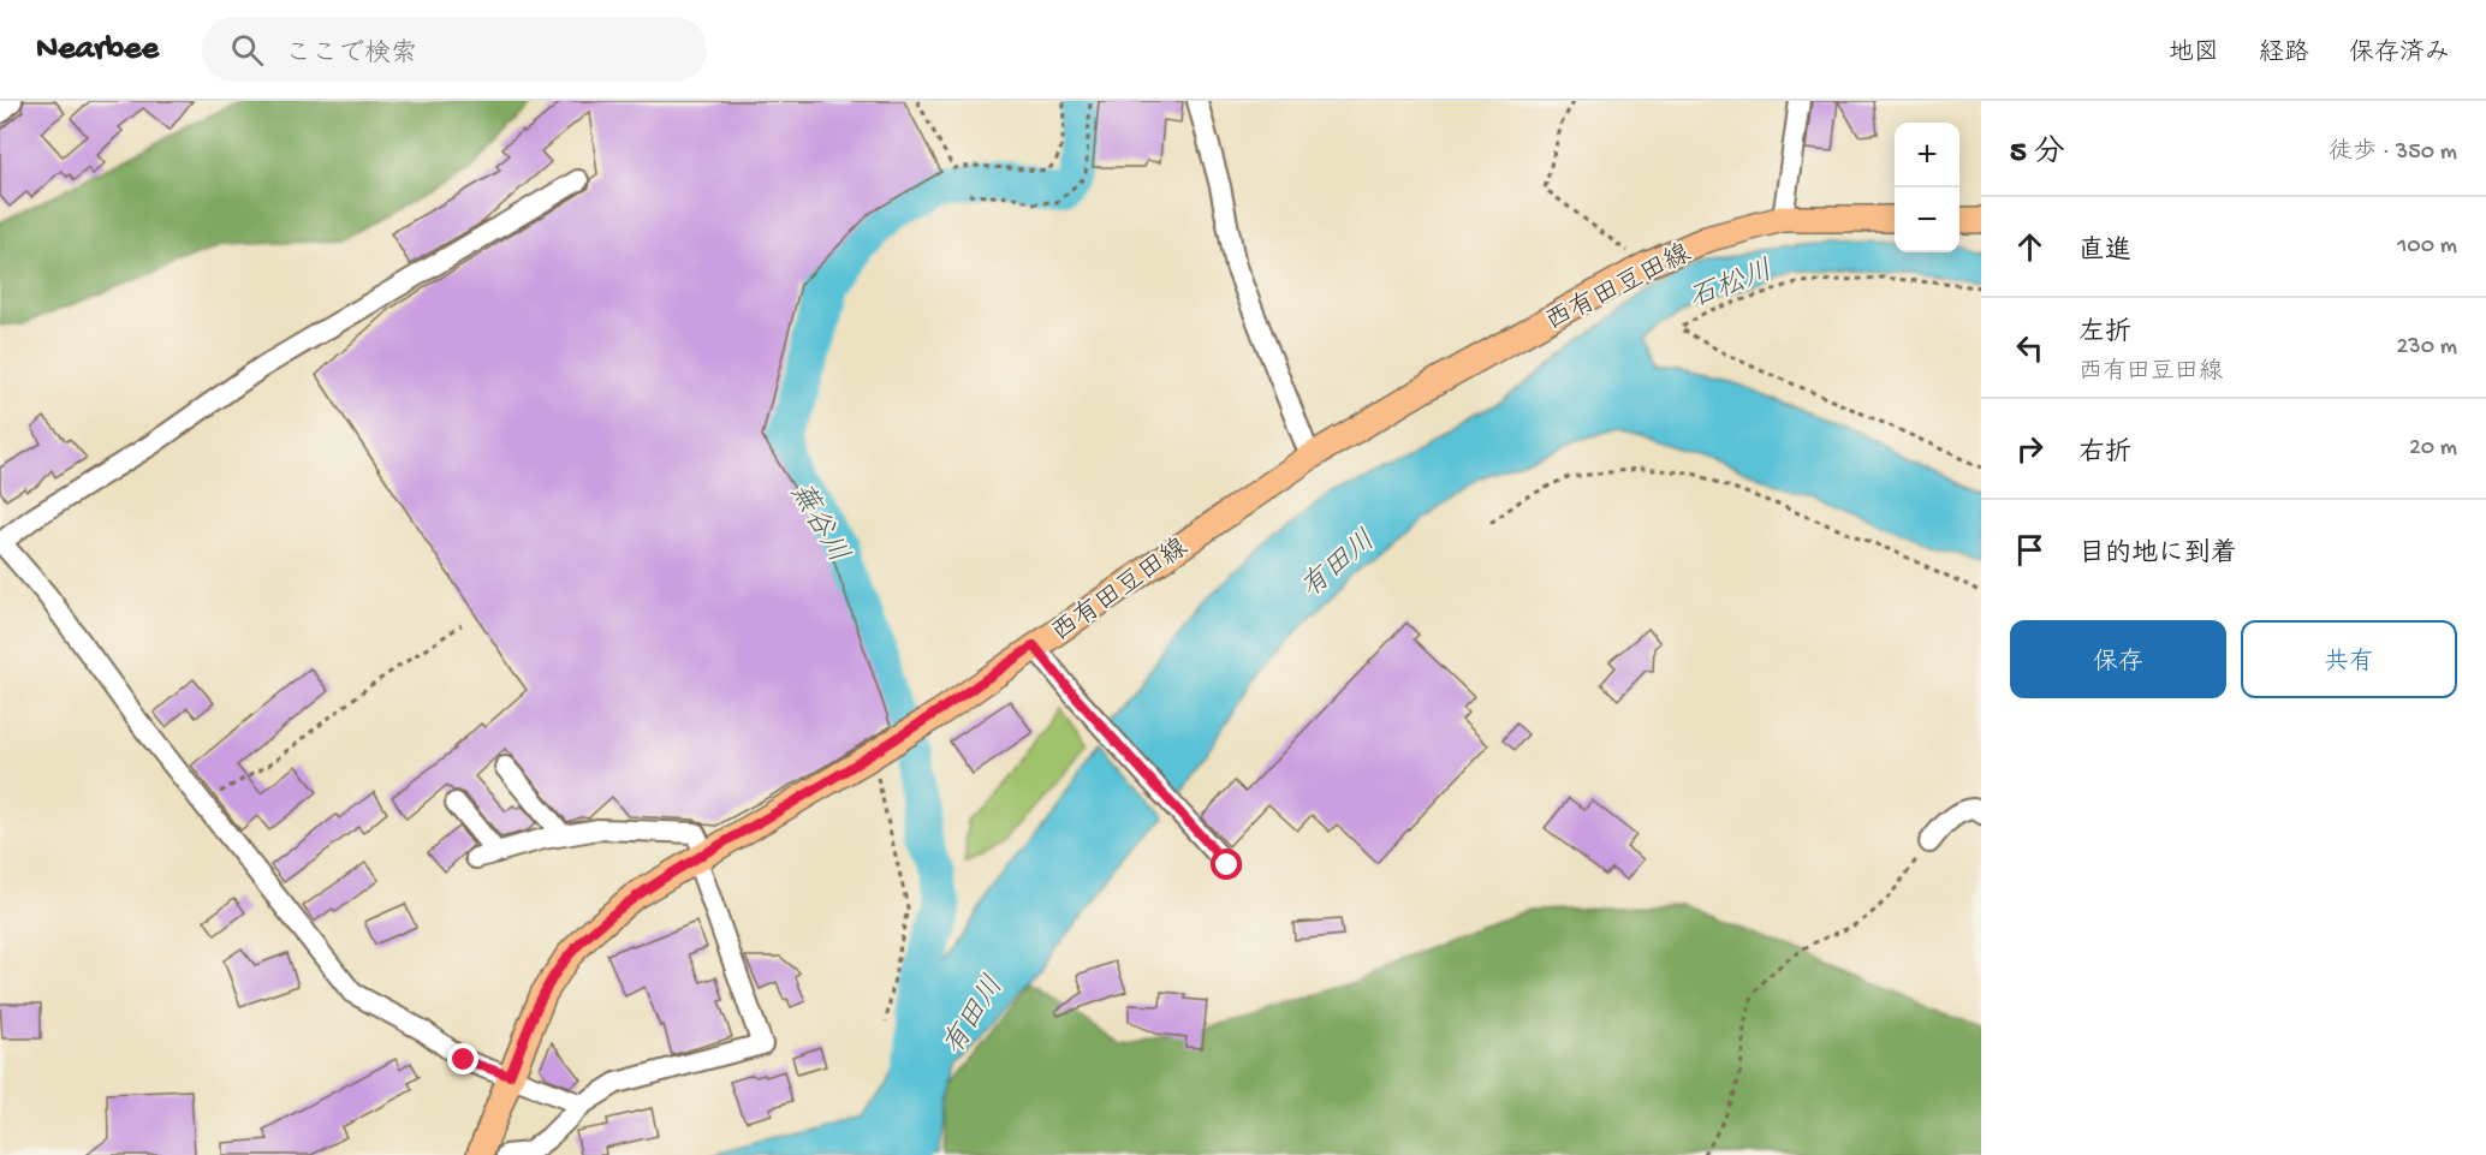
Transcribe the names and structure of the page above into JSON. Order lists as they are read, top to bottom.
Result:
{
  "streets": {
    "main road": ["西有田豆田線"]
  },
  "water": ["石松川", "蕪谷川", "有田川"],
  "page": {
    "header": "Nearbee",
    "search": "ここで検索",
    "nav": ["地図", "経路", "保存済み"],
    "heading": ["5 分", "徒歩 · 350 m"],
    "map_buttons": ["+", "−"],
    "list": [
      ["直進", "100 m"],
      ["左折", "西有田豆田線", "230 m"],
      ["右折", "20 m"],
      "目的地に到着"
    ],
    "buttons": ["保存", "共有"]
  }
}
